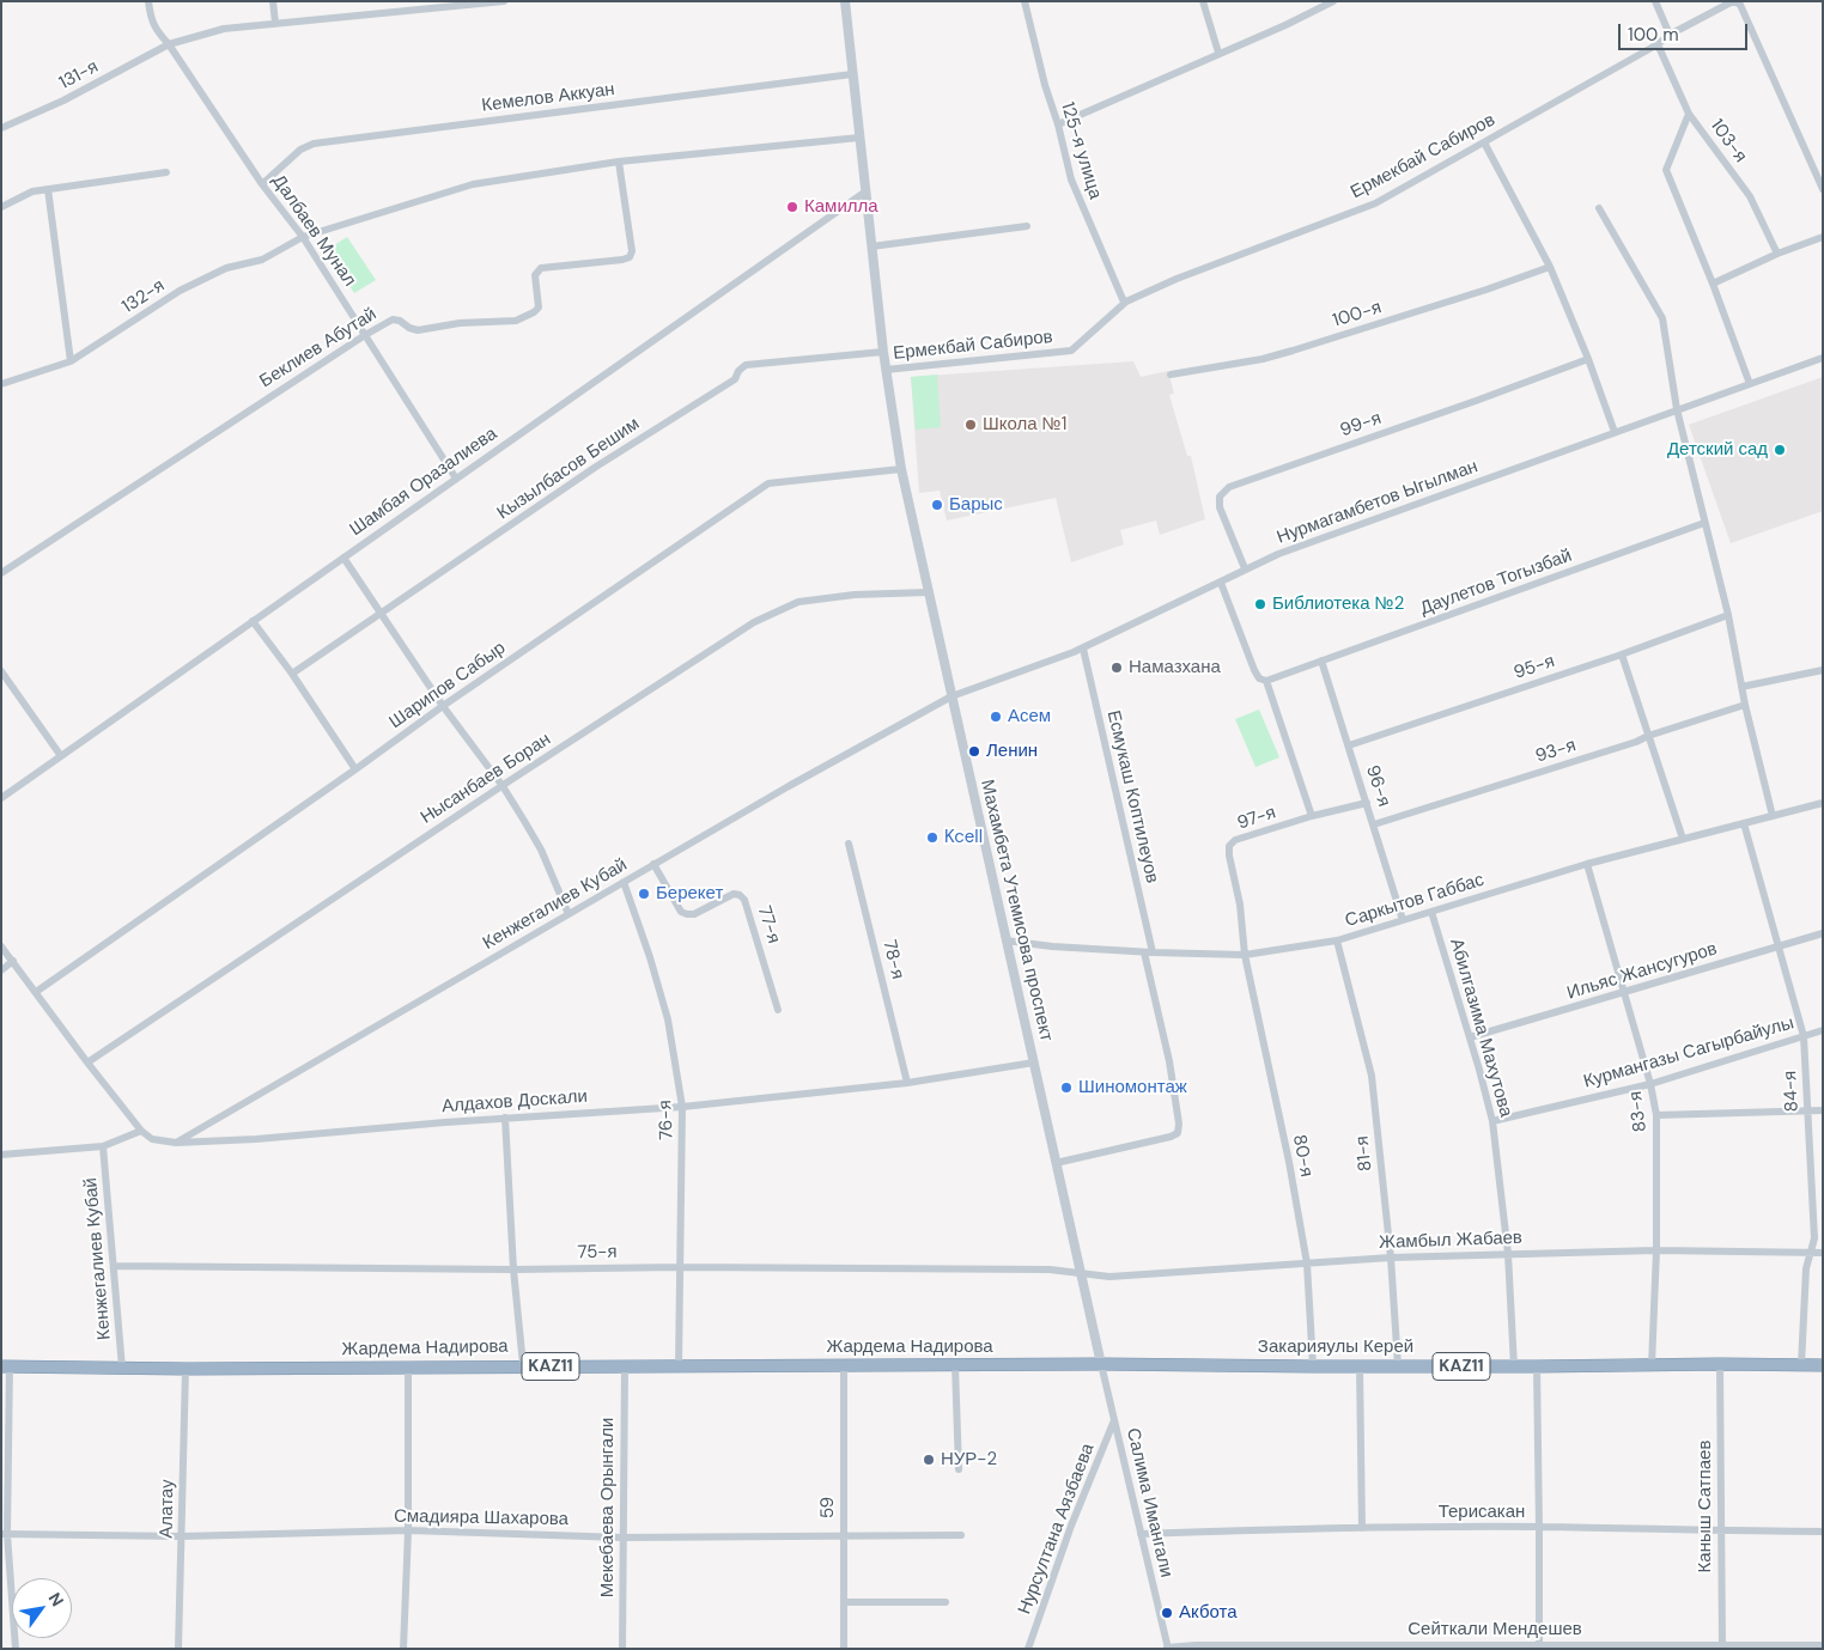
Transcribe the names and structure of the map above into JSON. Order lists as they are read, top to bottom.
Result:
{
  "streets": {
    "highway": ["Жардема Надирова", "Закарияулы Керей", "KAZ11"],
    "street": [
      "131-я",
      "Кемелов Аккуан",
      "103-я",
      "125-я улица",
      "Ермекбай Сабиров",
      "Далбаев Мунал",
      "132-я",
      "100-я",
      "Беклиев Абутай",
      "99-я",
      "Кызылбасов Бешим",
      "Шамбая Оразалиева",
      "Нурмагамбетов Ыгылман",
      "Даулетов Тогызбай",
      "95-я",
      "Шарипов Сабыр",
      "93-я",
      "Нысанбаев Боран",
      "96-я",
      "Есмукаш Коптилеуов",
      "97-я",
      "Саркытов Габбас",
      "Кенжегалиев Кубай",
      "Махамбета Утемисова проспект",
      "77-я",
      "78-я",
      "Ильяс Жансугуров",
      "Абилгазима Махутова",
      "Курмангазы Сагырбайулы",
      "84-я",
      "Алдахов Доскали",
      "83-я",
      "76-я",
      "81-я",
      "80-я",
      "Жамбыл Жабаев",
      "75-я",
      "Салима Имангали",
      "Каныш Сатпаев",
      "Мекебаева Орынгали",
      "59",
      "Алатау",
      "Терисакан",
      "Смадияра Шахарова",
      "Нурсултана Аязбаева",
      "Сейткали Мендешев"
    ]
  },
  "crossings": [
    ["131-я", "Далбаев Мунал"],
    ["Кемелов Аккуан", "Далбаев Мунал"],
    ["Кемелов Аккуан", "Махамбета Утемисова проспект"],
    ["103-я", "Ермекбай Сабиров"],
    ["125-я улица", "Ермекбай Сабиров"],
    ["Ермекбай Сабиров", "Махамбета Утемисова проспект"],
    ["Далбаев Мунал", "132-я"],
    ["Далбаев Мунал", "Беклиев Абутай"],
    ["Далбаев Мунал", "Шамбая Оразалиева"],
    ["99-я", "Нурмагамбетов Ыгылман"],
    ["Кызылбасов Бешим", "Махамбета Утемисова проспект"],
    ["Шамбая Оразалиева", "Махамбета Утемисова проспект"],
    ["Нурмагамбетов Ыгылман", "Есмукаш Коптилеуов"],
    ["Нурмагамбетов Ыгылман", "Кенжегалиев Кубай"],
    ["Нурмагамбетов Ыгылман", "Махамбета Утемисова проспект"],
    ["Даулетов Тогызбай", "96-я"],
    ["95-я", "96-я"],
    ["Шарипов Сабыр", "Махамбета Утемисова проспект"],
    ["93-я", "96-я"],
    ["Нысанбаев Боран", "Махамбета Утемисова проспект"],
    ["96-я", "97-я"],
    ["96-я", "Саркытов Габбас"],
    ["Есмукаш Коптилеуов", "Саркытов Габбас"],
    ["Есмукаш Коптилеуов", "Махамбета Утемисова проспект"],
    ["97-я", "Саркытов Габбас"],
    ["97-я", "80-я"],
    ["Саркытов Габбас", "Махамбета Утемисова проспект"],
    ["Саркытов Габбас", "Абилгазима Махутова"],
    ["Саркытов Габбас", "84-я"],
    ["Саркытов Габбас", "83-я"],
    ["Саркытов Габбас", "81-я"],
    ["Саркытов Габбас", "80-я"],
    ["Кенжегалиев Кубай", "Махамбета Утемисова проспект"],
    ["Кенжегалиев Кубай", "77-я"],
    ["Кенжегалиев Кубай", "Алдахов Доскали"],
    ["Кенжегалиев Кубай", "76-я"],
    ["Кенжегалиев Кубай", "75-я"],
    ["Кенжегалиев Кубай", "Жардема Надирова"],
    ["Махамбета Утемисова проспект", "Алдахов Доскали"],
    ["Махамбета Утемисова проспект", "Жамбыл Жабаев"],
    ["Махамбета Утемисова проспект", "75-я"],
    ["Махамбета Утемисова проспект", "Жардема Надирова"],
    ["Махамбета Утемисова проспект", "Закарияулы Керей"],
    ["Махамбета Утемисова проспект", "Салима Имангали"],
    ["78-я", "Алдахов Доскали"],
    ["Ильяс Жансугуров", "Абилгазима Махутова"],
    ["Ильяс Жансугуров", "84-я"],
    ["Ильяс Жансугуров", "83-я"],
    ["Абилгазима Махутова", "Курмангазы Сагырбайулы"],
    ["Абилгазима Махутова", "Жамбыл Жабаев"],
    ["Абилгазима Махутова", "Закарияулы Керей"],
    ["Курмангазы Сагырбайулы", "84-я"],
    ["Курмангазы Сагырбайулы", "83-я"],
    ["84-я", "Жамбыл Жабаев"],
    ["84-я", "Закарияулы Керей"],
    ["Алдахов Доскали", "76-я"],
    ["83-я", "Жамбыл Жабаев"],
    ["83-я", "Закарияулы Керей"],
    ["76-я", "75-я"],
    ["76-я", "Жардема Надирова"],
    ["81-я", "Жамбыл Жабаев"],
    ["81-я", "Закарияулы Керей"],
    ["80-я", "Жамбыл Жабаев"],
    ["80-я", "Закарияулы Керей"],
    ["Жамбыл Жабаев", "75-я"],
    ["Жардема Надирова", "Закарияулы Керей"],
    ["Жардема Надирова", "Салима Имангали"],
    ["Жардема Надирова", "Мекебаева Орынгали"],
    ["Жардема Надирова", "59"],
    ["Жардема Надирова", "Алатау"],
    ["Закарияулы Керей", "Салима Имангали"],
    ["Закарияулы Керей", "Каныш Сатпаев"],
    ["Салима Имангали", "Терисакан"],
    ["Салима Имангали", "Нурсултана Аязбаева"],
    ["Салима Имангали", "Сейткали Мендешев"],
    ["Каныш Сатпаев", "Терисакан"],
    ["Каныш Сатпаев", "Сейткали Мендешев"],
    ["Мекебаева Орынгали", "Смадияра Шахарова"],
    ["59", "Смадияра Шахарова"],
    ["Алатау", "Смадияра Шахарова"]
  ],
  "places": [
    "Камилла",
    "Школа №1",
    "Детский сад",
    "Барыс",
    "Библиотека №2",
    "Намазхана",
    "Асем",
    "Ленин",
    "Kcell",
    "Берекет",
    "Шиномонтаж",
    "НУР-2",
    "Акбота"
  ],
  "scale_bar": "100 m",
  "north": "top right"
}
